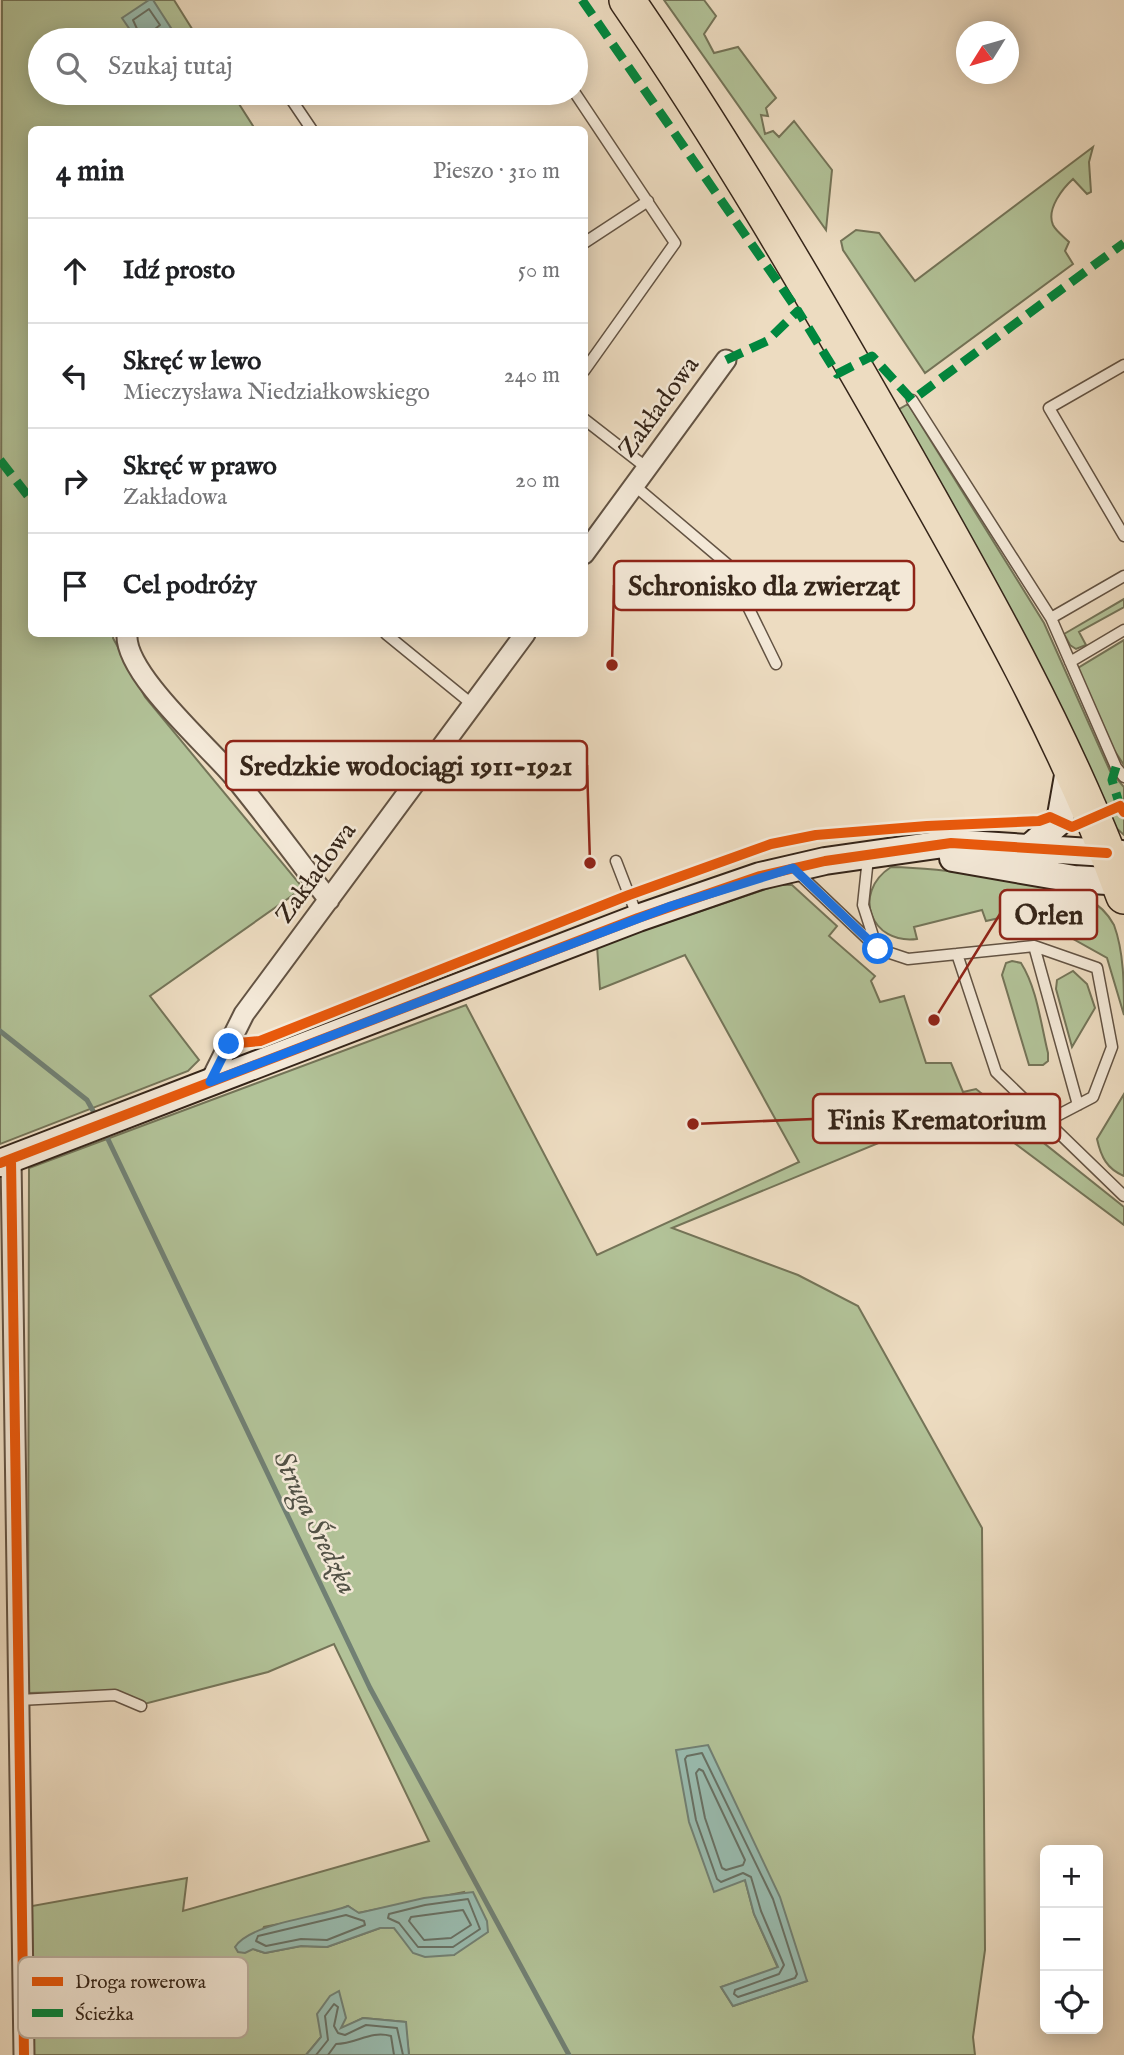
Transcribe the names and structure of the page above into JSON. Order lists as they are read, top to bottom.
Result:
{
  "streets": {
    "street": ["Zakładowa"]
  },
  "water": ["Struga Średzka"],
  "places": [
    "Schronisko dla zwierząt",
    "Sredzkie wodociągi 1911-1921",
    "Orlen",
    "Finis Krematorium"
  ],
  "legend": ["Droga rowerowa", "Ścieżka"],
  "north": "bottom left",
  "page": {
    "search": "Szukaj tutaj",
    "heading": ["4 min", "Pieszo · 310 m"],
    "list": [
      ["Idź prosto", "50 m"],
      ["Skręć w lewo", "Mieczysława Niedziałkowskiego", "240 m"],
      ["Skręć w prawo", "Zakładowa", "20 m"],
      "Cel podróży"
    ],
    "map_buttons": ["+", "−"]
  }
}
